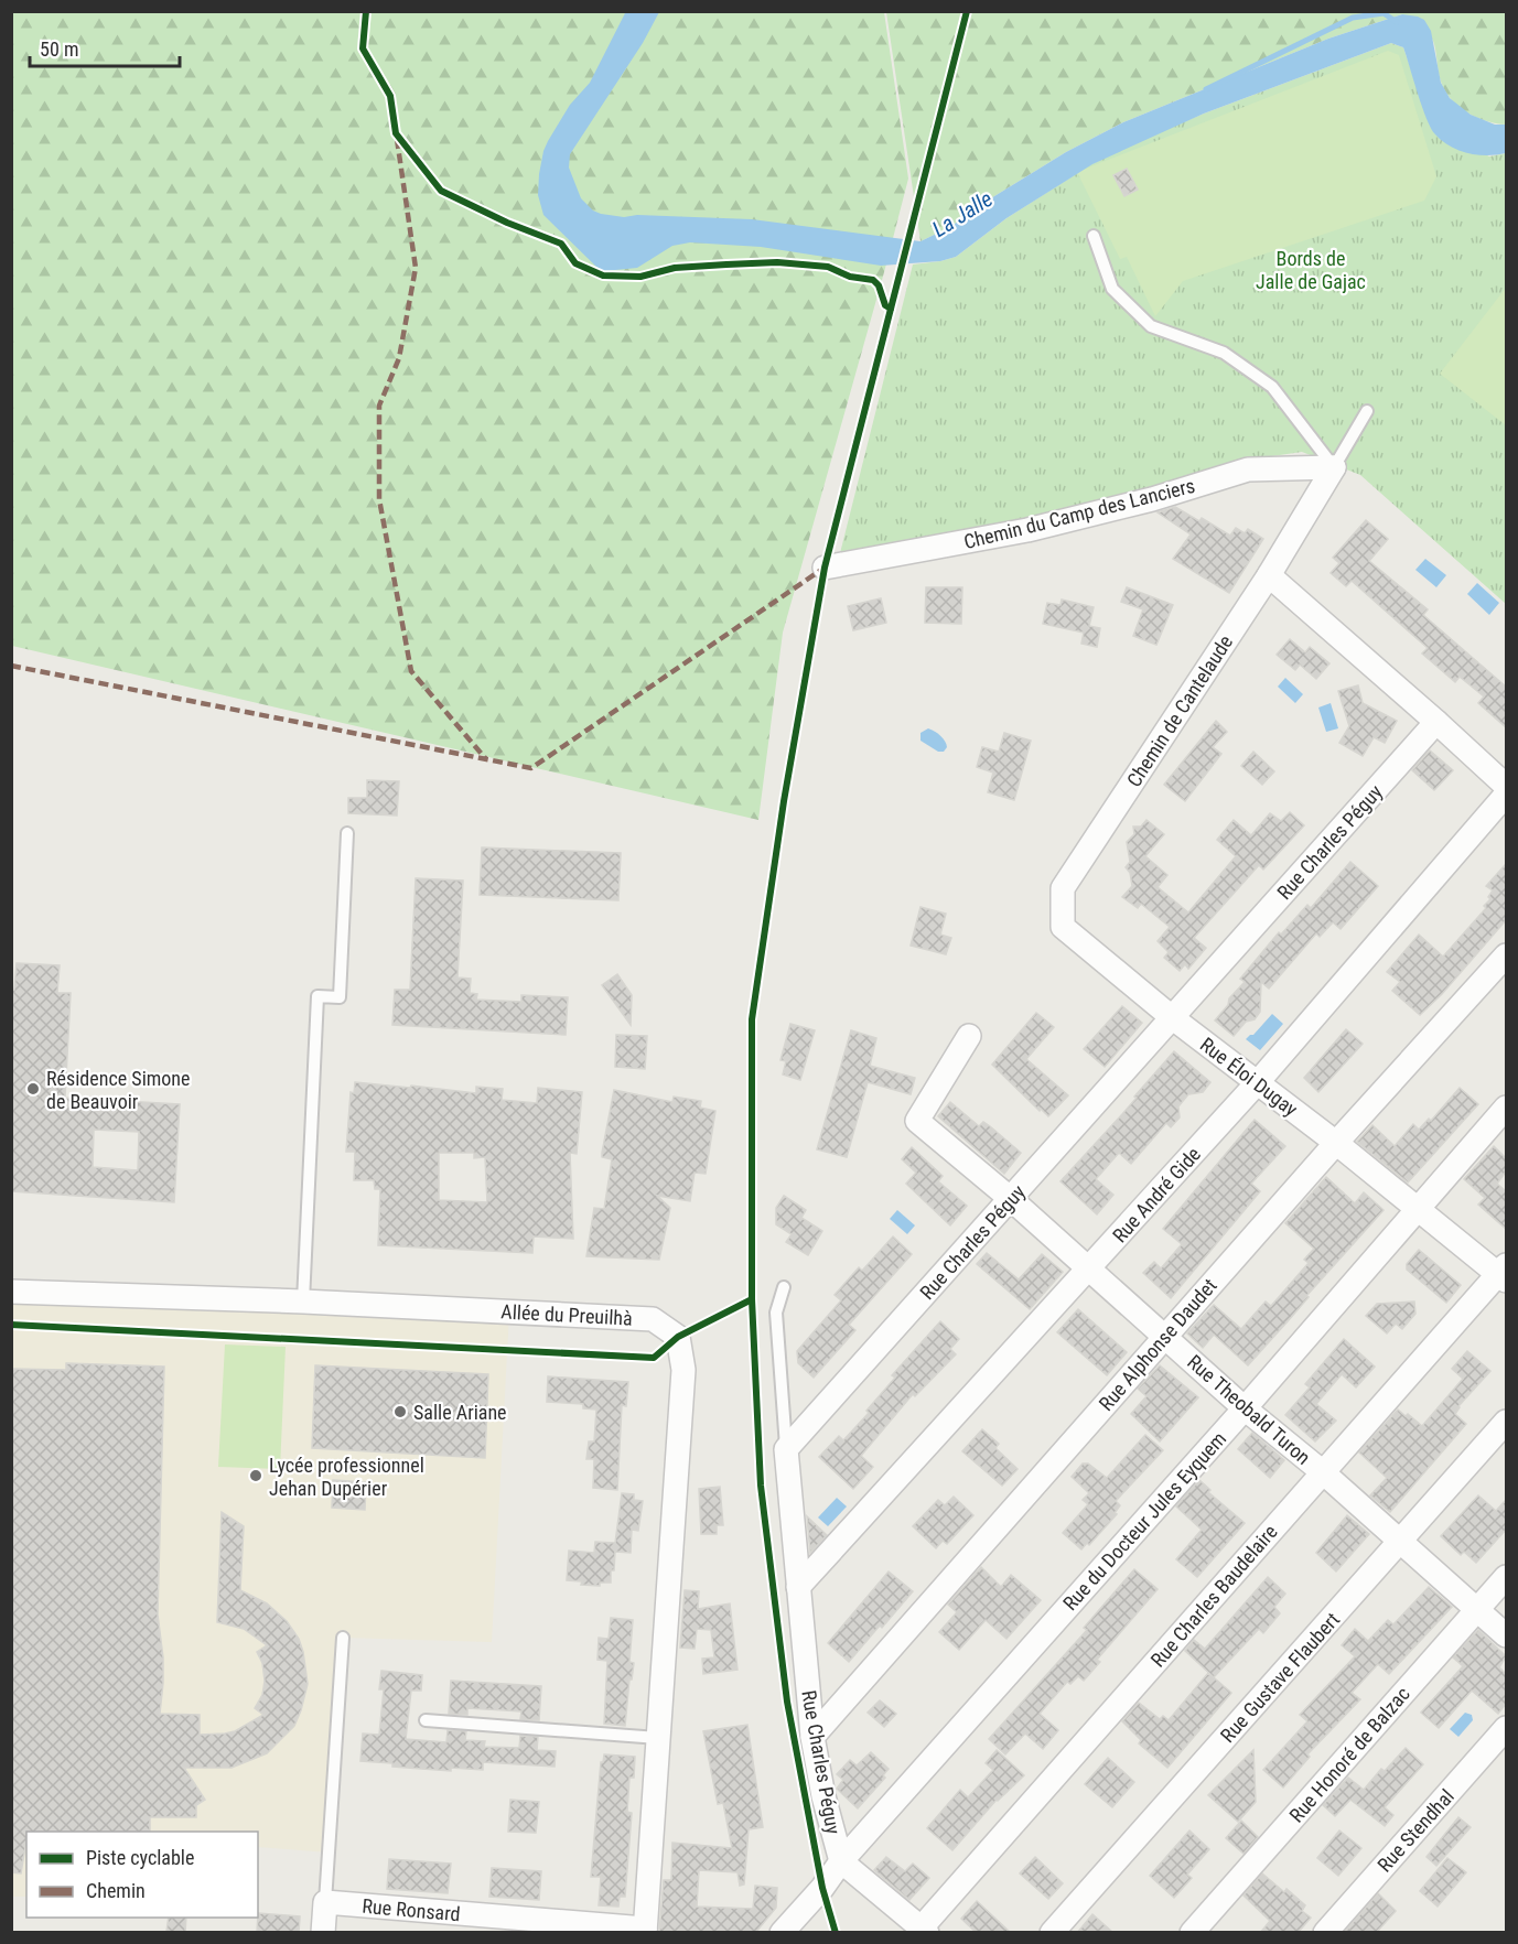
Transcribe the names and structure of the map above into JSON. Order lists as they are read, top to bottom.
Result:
{
  "streets": {
    "street": [
      "Chemin du Camp des Lanciers",
      "Chemin de Cantelaude",
      "Rue Charles Péguy",
      "Rue Éloi Dugay",
      "Rue André Gide",
      "Allée du Preuilhà",
      "Rue Alphonse Daudet",
      "Rue Theobald Turon",
      "Rue du Docteur Jules Eyquem",
      "Rue Charles Baudelaire",
      "Rue Gustave Flaubert",
      "Rue Honoré de Balzac",
      "Rue Stendhal",
      "Rue Ronsard"
    ]
  },
  "crossings": [
    ["Chemin du Camp des Lanciers", "Chemin de Cantelaude"],
    ["Chemin de Cantelaude", "Rue Éloi Dugay"],
    ["Rue Charles Péguy", "Rue Éloi Dugay"],
    ["Rue Charles Péguy", "Rue André Gide"],
    ["Rue Charles Péguy", "Rue Alphonse Daudet"],
    ["Rue Charles Péguy", "Rue Theobald Turon"],
    ["Rue Charles Péguy", "Rue du Docteur Jules Eyquem"],
    ["Rue Éloi Dugay", "Rue André Gide"],
    ["Rue Éloi Dugay", "Rue Alphonse Daudet"],
    ["Rue Éloi Dugay", "Rue du Docteur Jules Eyquem"],
    ["Rue Éloi Dugay", "Rue Charles Baudelaire"],
    ["Rue André Gide", "Rue Theobald Turon"],
    ["Allée du Preuilhà", "Rue Ronsard"],
    ["Rue Alphonse Daudet", "Rue Theobald Turon"],
    ["Rue Theobald Turon", "Rue du Docteur Jules Eyquem"],
    ["Rue Theobald Turon", "Rue Charles Baudelaire"],
    ["Rue Theobald Turon", "Rue Gustave Flaubert"],
    ["Rue Theobald Turon", "Rue Honoré de Balzac"]
  ],
  "water": ["La Jalle"],
  "parks": ["Bords de Jalle de Gajac"],
  "places": ["Résidence Simone de Beauvoir", "Salle Ariane", "Lycée professionnel Jehan Dupérier"],
  "legend": ["Piste cyclable", "Chemin"],
  "scale_bar": "50 m"
}
